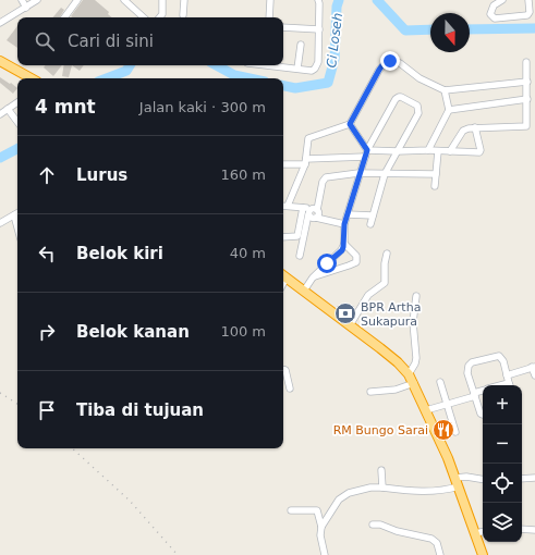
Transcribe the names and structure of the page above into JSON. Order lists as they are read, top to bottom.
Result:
{
  "water": ["Ci Loseh"],
  "places": {
    "bank": ["BPR Artha Sukapura"],
    "restaurant": ["RM Bungo Sarai"]
  },
  "north": "bottom",
  "page": {
    "search": "Cari di sini",
    "heading": ["4 mnt", "Jalan kaki · 300 m"],
    "list": [
      ["Lurus", "160 m"],
      ["Belok kiri", "40 m"],
      ["Belok kanan", "100 m"],
      "Tiba di tujuan"
    ],
    "map_buttons": ["+", "−"]
  }
}
